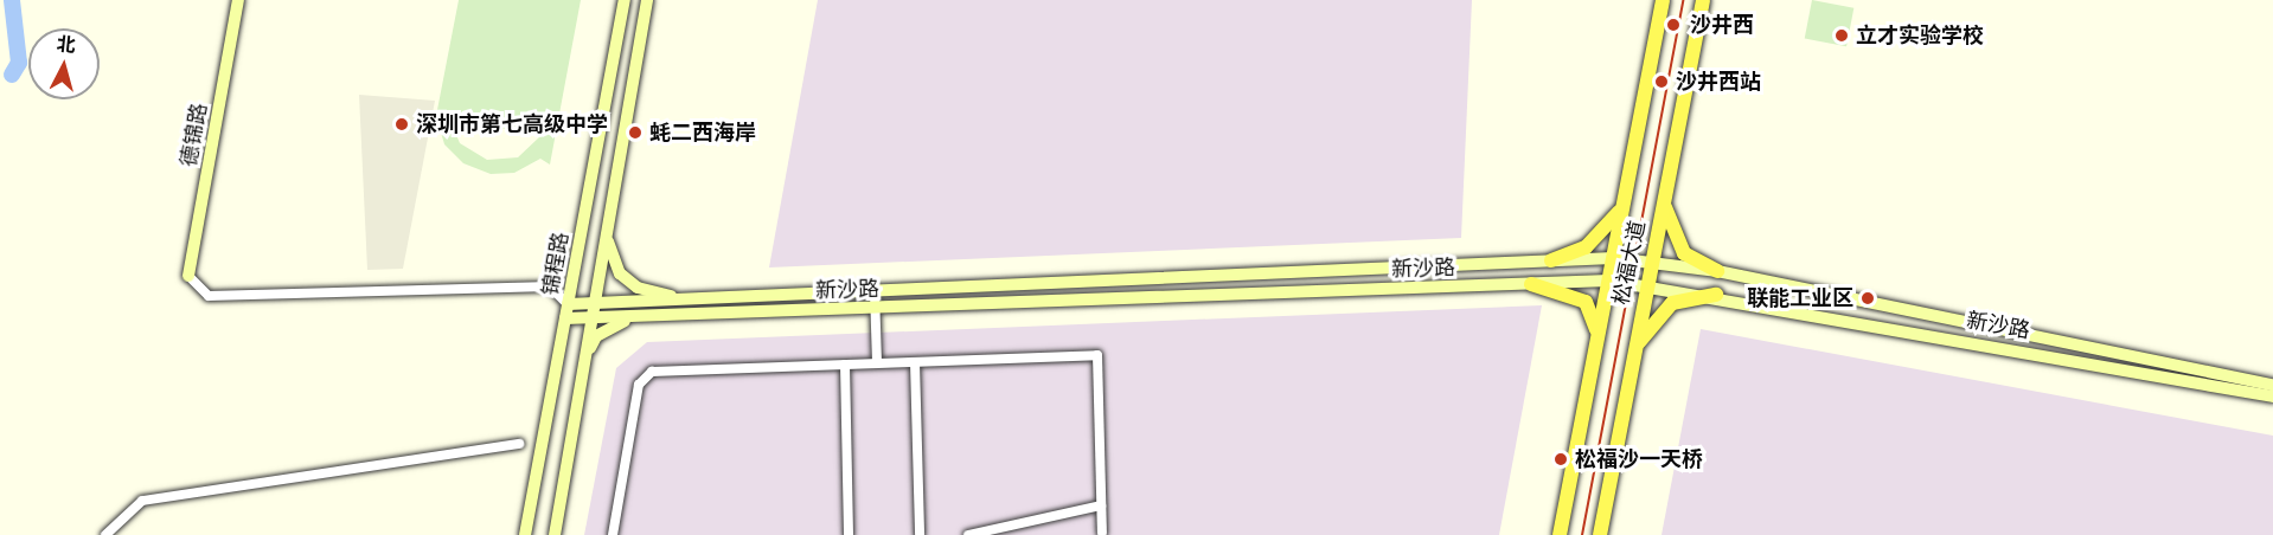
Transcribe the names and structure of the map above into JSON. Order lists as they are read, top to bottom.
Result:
{
  "streets": {
    "main road": [
      "德锦路",
      "松福大道",
      "锦程路",
      "新沙路"
    ]
  },
  "crossings": [
    ["松福大道", "新沙路"],
    ["锦程路", "新沙路"]
  ],
  "places": [
    "沙井西",
    "立才实验学校",
    "沙井西站",
    "深圳市第七高级中学",
    "蚝二西海岸",
    "联能工业区",
    "松福沙一天桥"
  ],
  "north": "top"
}
